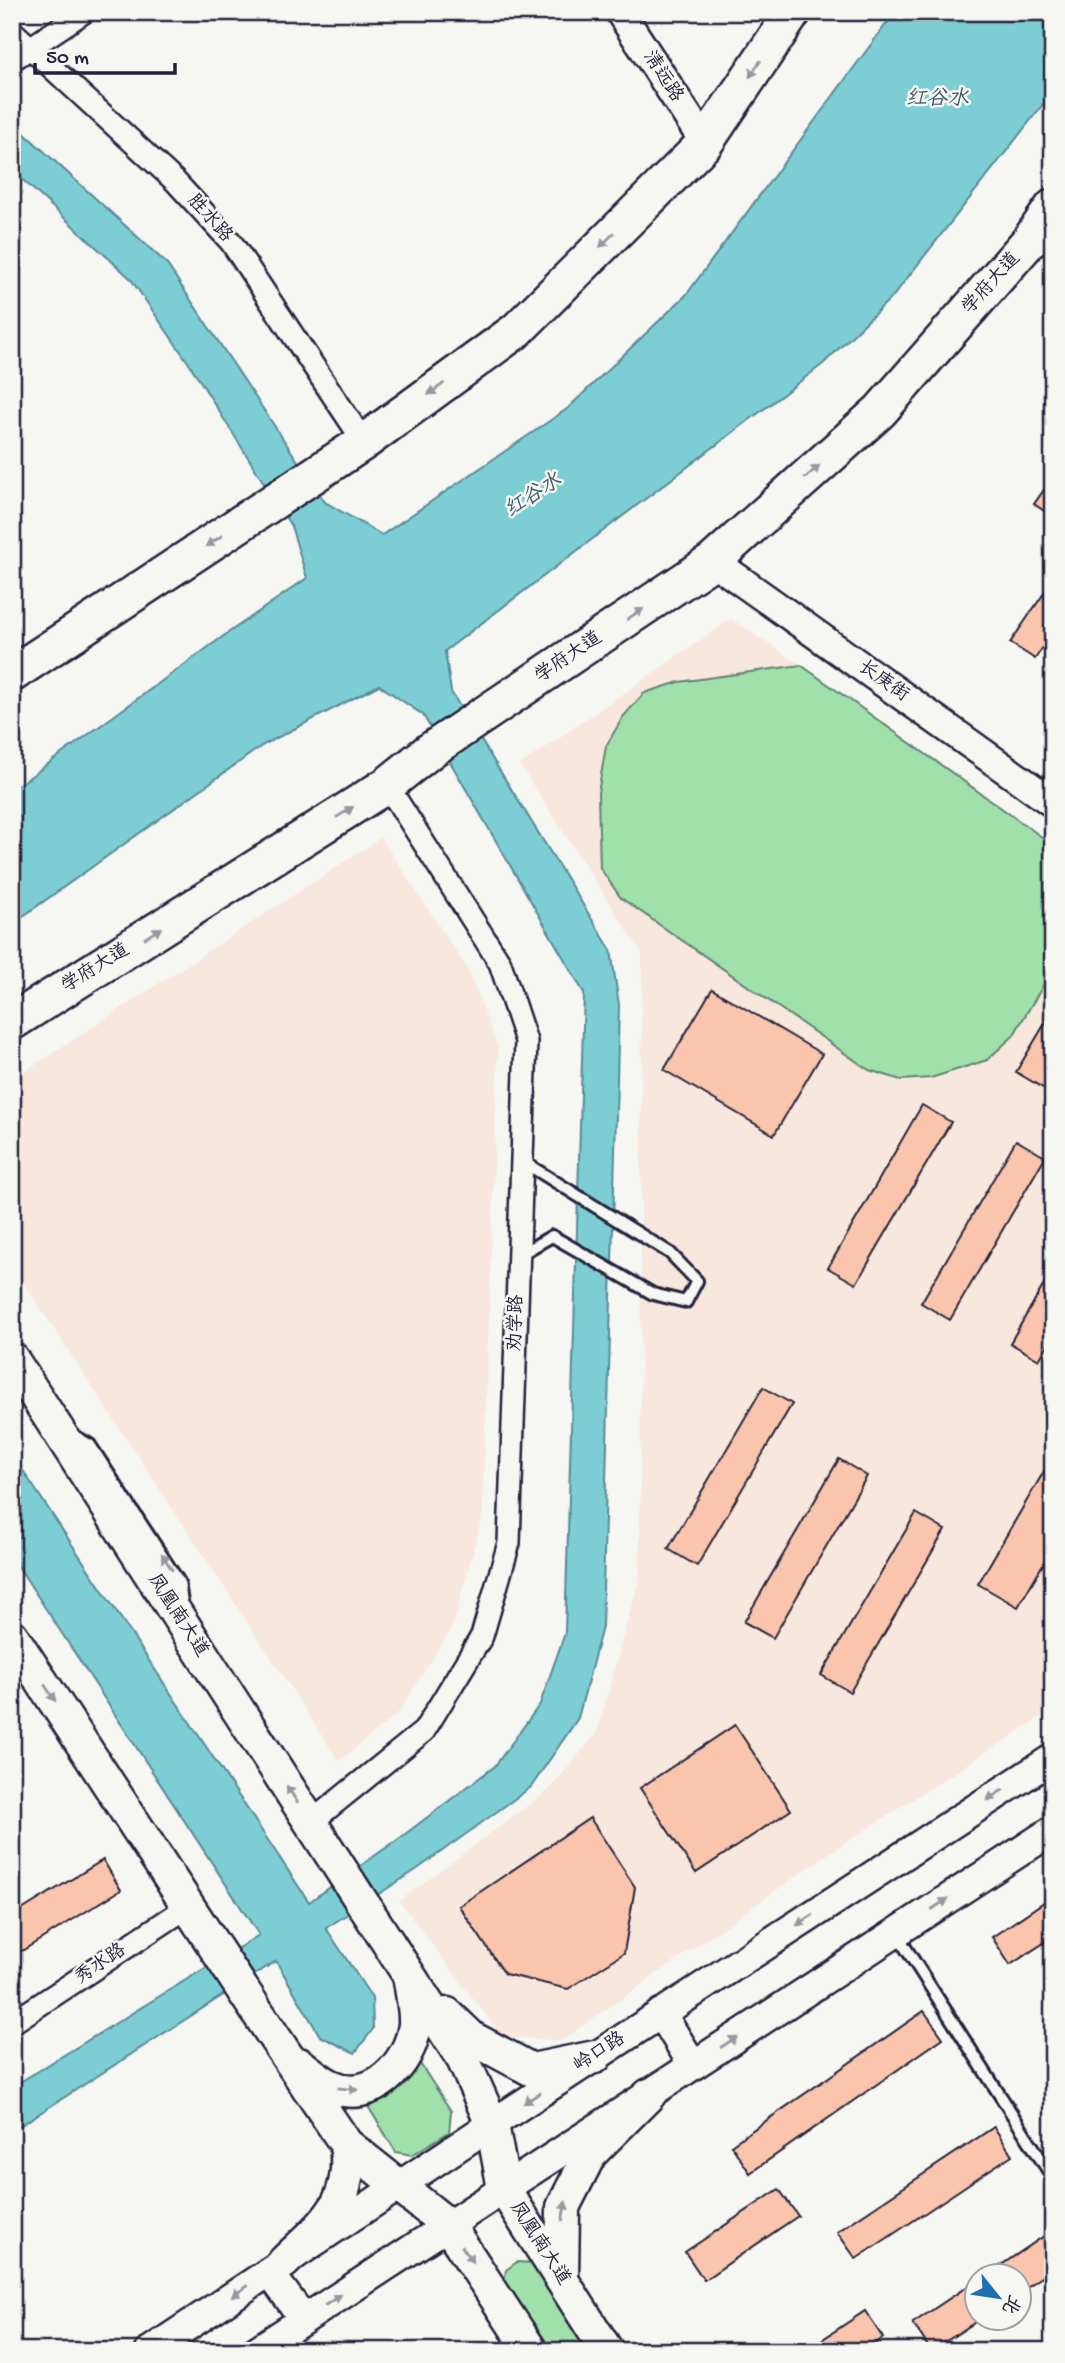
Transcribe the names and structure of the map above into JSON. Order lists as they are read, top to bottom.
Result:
{
  "streets": {
    "main road": ["学府大道", "凤凰南大道"],
    "street": [
      "清远路",
      "胜水路",
      "长庚街",
      "劝学路",
      "秀水路",
      "岭口路"
    ]
  },
  "crossings": [
    ["学府大道", "长庚街"],
    ["学府大道", "劝学路"],
    ["劝学路", "凤凰南大道"],
    ["凤凰南大道", "岭口路"]
  ],
  "water": ["红谷水"],
  "scale_bar": "50 m",
  "north": "bottom right"
}
